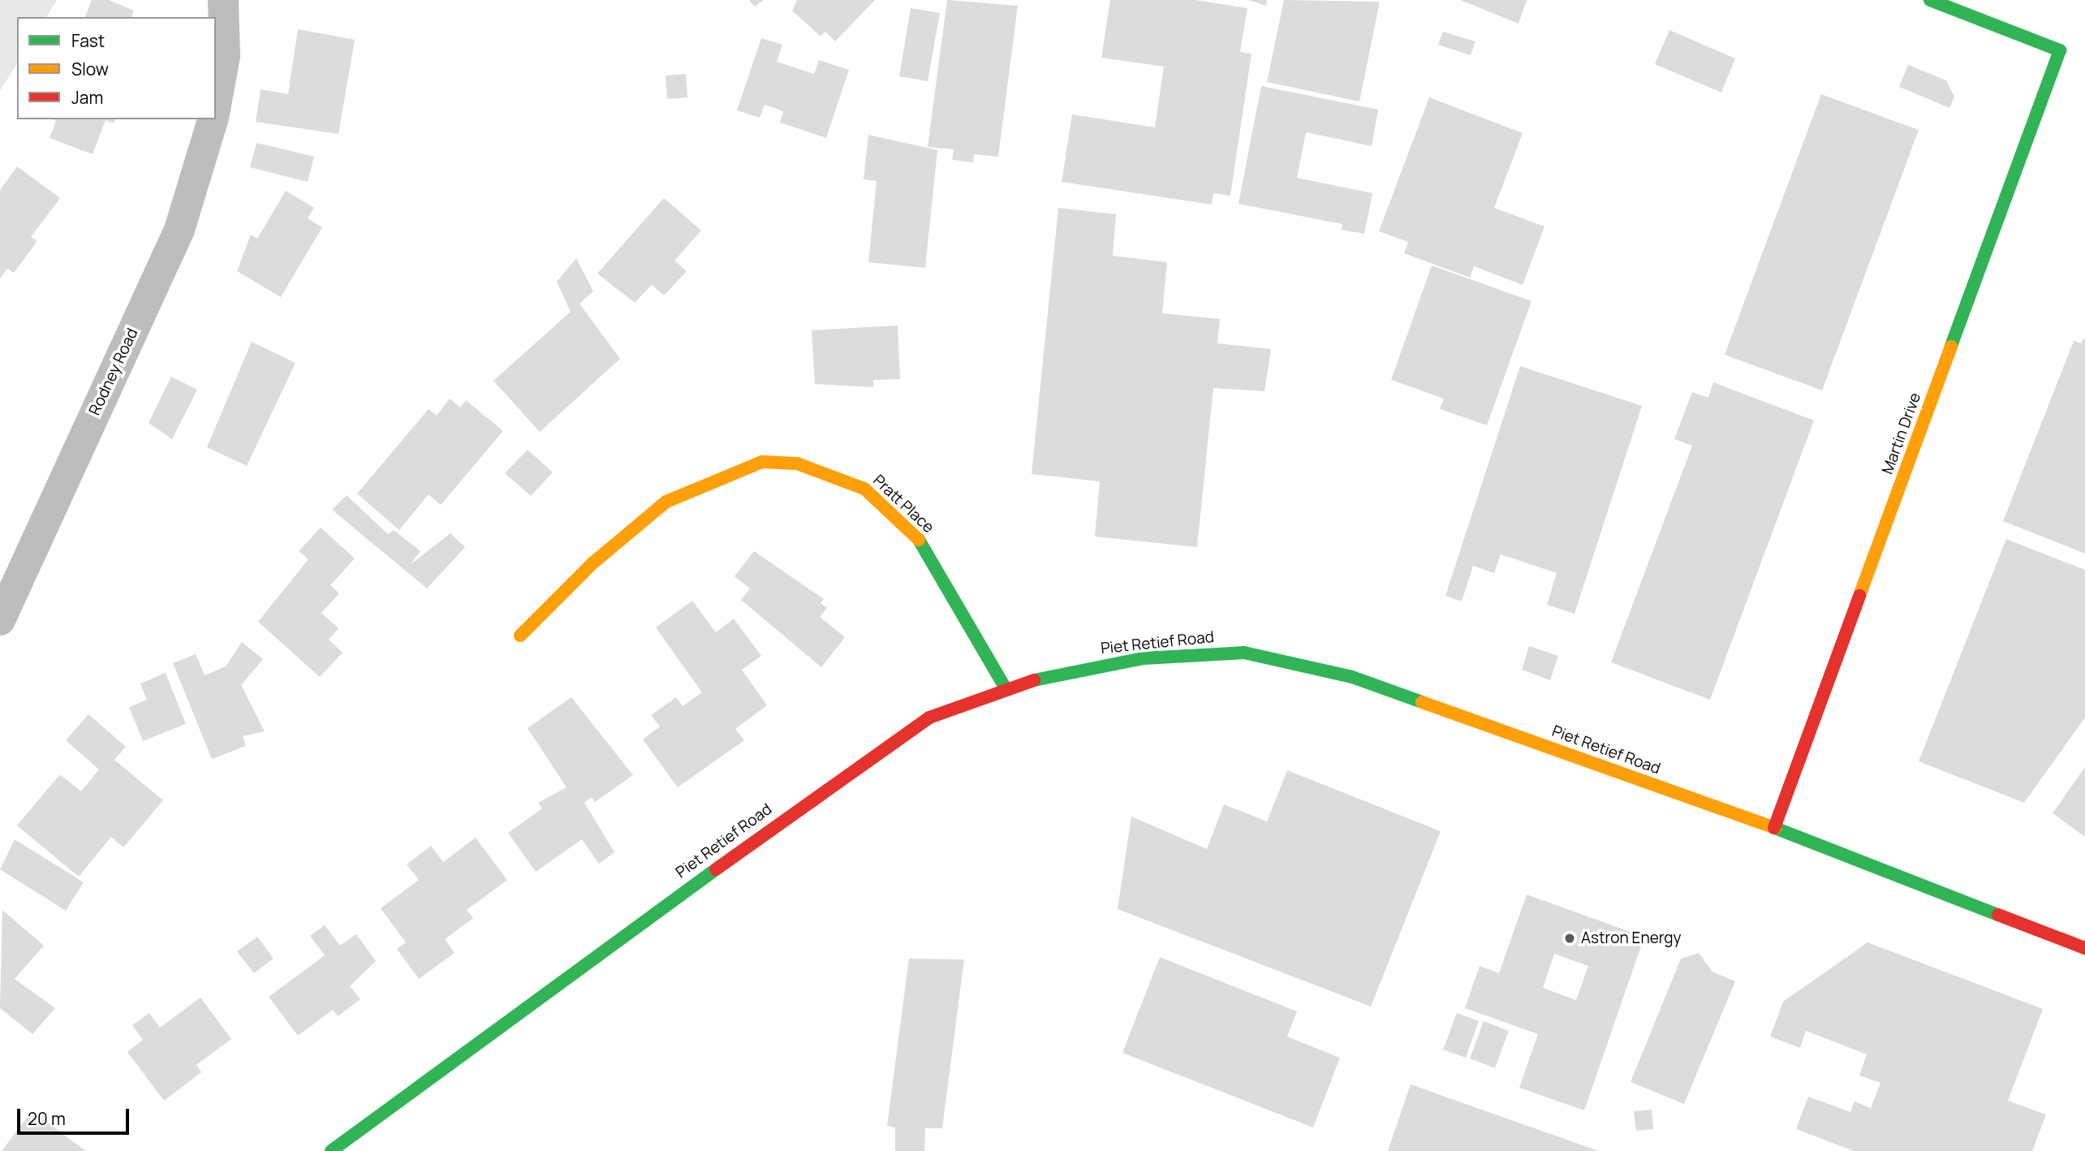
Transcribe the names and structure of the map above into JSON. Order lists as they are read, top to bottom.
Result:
{
  "streets": {
    "street": [
      "Rodney Road",
      "Martin Drive",
      "Pratt Place",
      "Piet Retief Road"
    ]
  },
  "crossings": [
    ["Martin Drive", "Piet Retief Road"],
    ["Pratt Place", "Piet Retief Road"]
  ],
  "places": ["Astron Energy"],
  "legend": ["Fast", "Slow", "Jam"],
  "scale_bar": "20 m"
}
